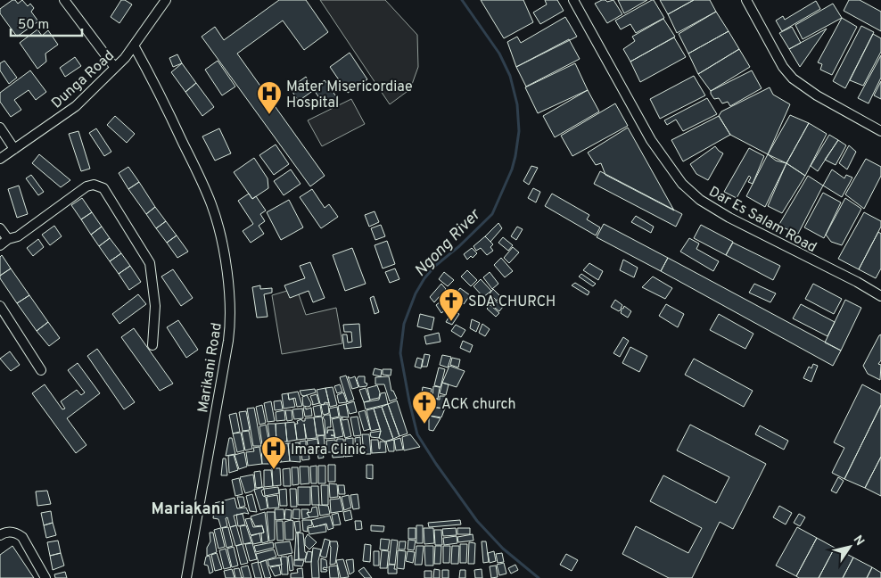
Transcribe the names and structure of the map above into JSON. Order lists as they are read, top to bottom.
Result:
{
  "streets": {
    "street": ["Dunga Road", "Dar Es Salam Road", "Marikani Road"]
  },
  "crossings": [
    ["Dunga Road", "Marikani Road"]
  ],
  "districts": ["Mariakani"],
  "water": ["Ngong River"],
  "places": {
    "hospital": ["Mater Misericordiae Hospital", "Imara Clinic"],
    "church": ["SDA CHURCH", "ACK church"]
  },
  "scale_bar": "50 m",
  "north": "top right"
}
